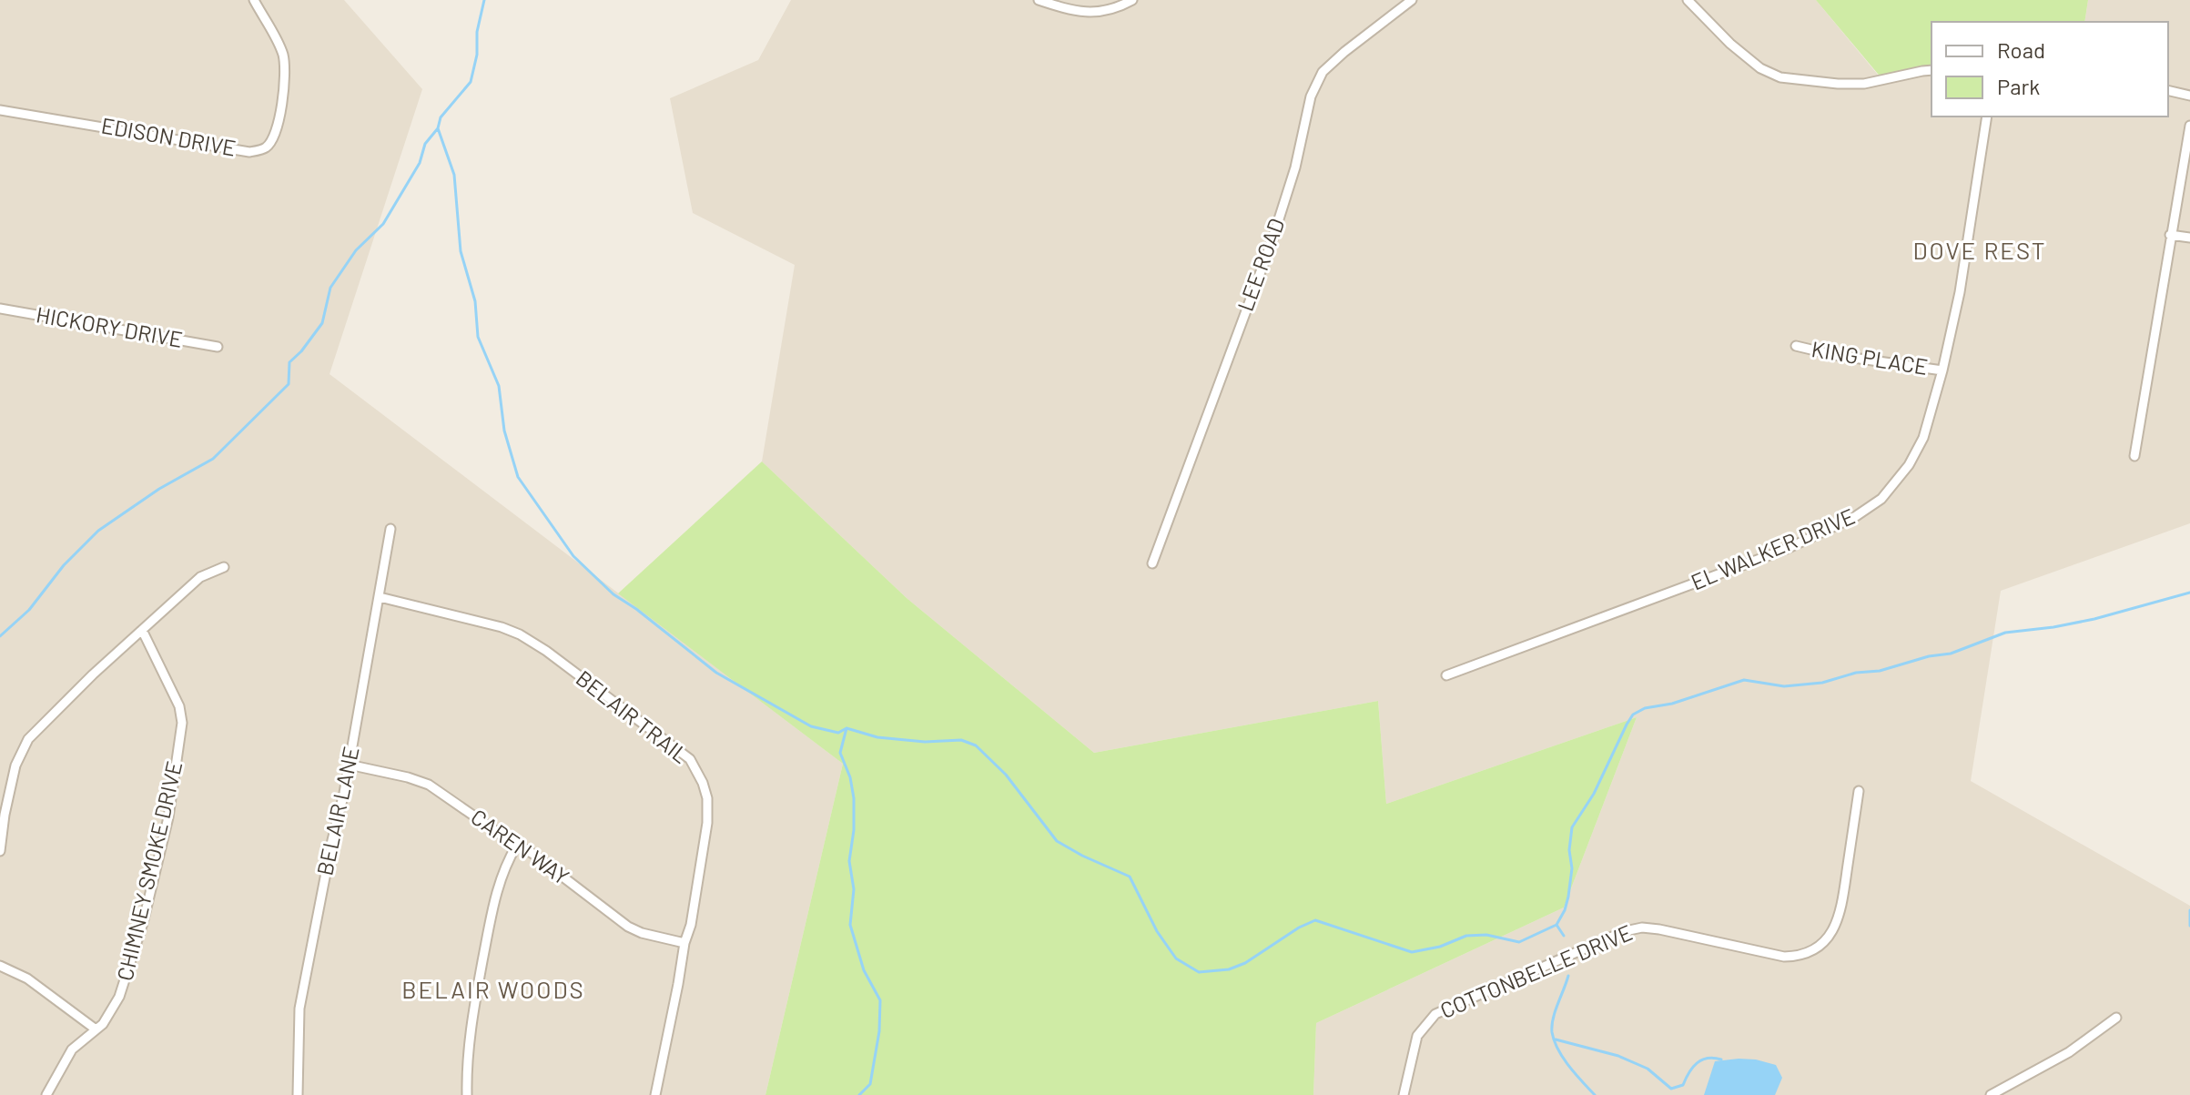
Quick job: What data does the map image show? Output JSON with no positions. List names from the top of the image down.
{
  "streets": {
    "street": [
      "EDISON DRIVE",
      "LEE ROAD",
      "HICKORY DRIVE",
      "KING PLACE",
      "EL WALKER DRIVE",
      "BELAIR TRAIL",
      "BELAIR LANE",
      "CAREN WAY",
      "CHIMNEY SMOKE DRIVE",
      "COTTONBELLE DRIVE"
    ]
  },
  "crossings": [
    ["KING PLACE", "EL WALKER DRIVE"],
    ["BELAIR TRAIL", "BELAIR LANE"],
    ["BELAIR TRAIL", "CAREN WAY"],
    ["BELAIR LANE", "CAREN WAY"]
  ],
  "districts": ["DOVE REST", "BELAIR WOODS"],
  "legend": ["Road", "Park"]
}
